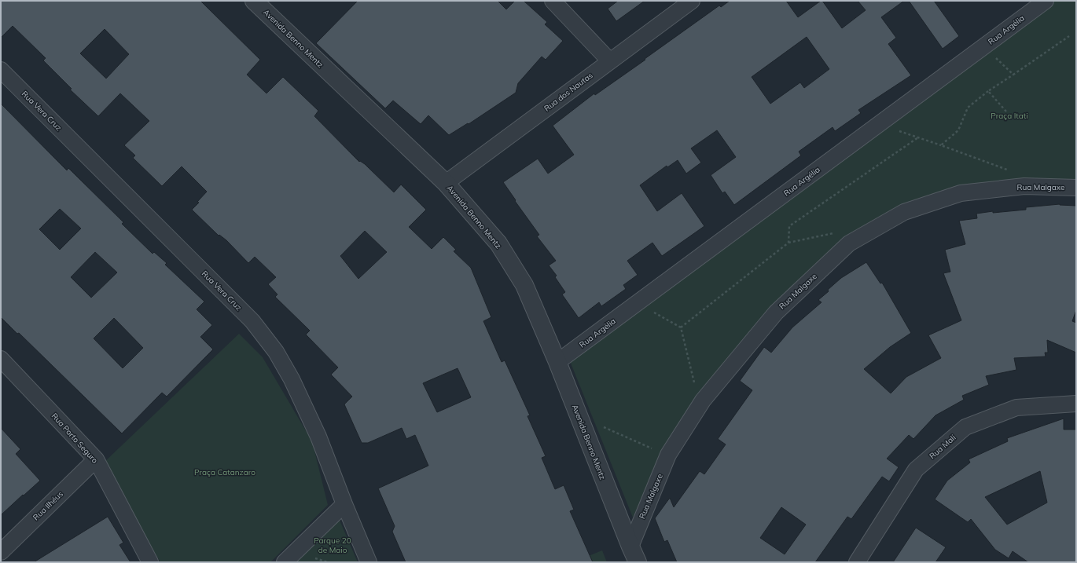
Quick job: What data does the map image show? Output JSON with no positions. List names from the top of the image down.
{
  "streets": {
    "street": [
      "Rua Argélia",
      "Avenida Benno Mentz",
      "Rua dos Nautas",
      "Rua Vera Cruz",
      "Rua Malgaxe",
      "Rua Porto Seguro",
      "Rua Mali",
      "Rua Ilhéus"
    ]
  },
  "crossings": [
    ["Rua Argélia", "Avenida Benno Mentz"],
    ["Avenida Benno Mentz", "Rua dos Nautas"],
    ["Avenida Benno Mentz", "Rua Malgaxe"],
    ["Rua Porto Seguro", "Rua Ilhéus"]
  ],
  "parks": ["Praça Itati", "Praça Catanzaro", "Parque 20 de Maio"]
}
